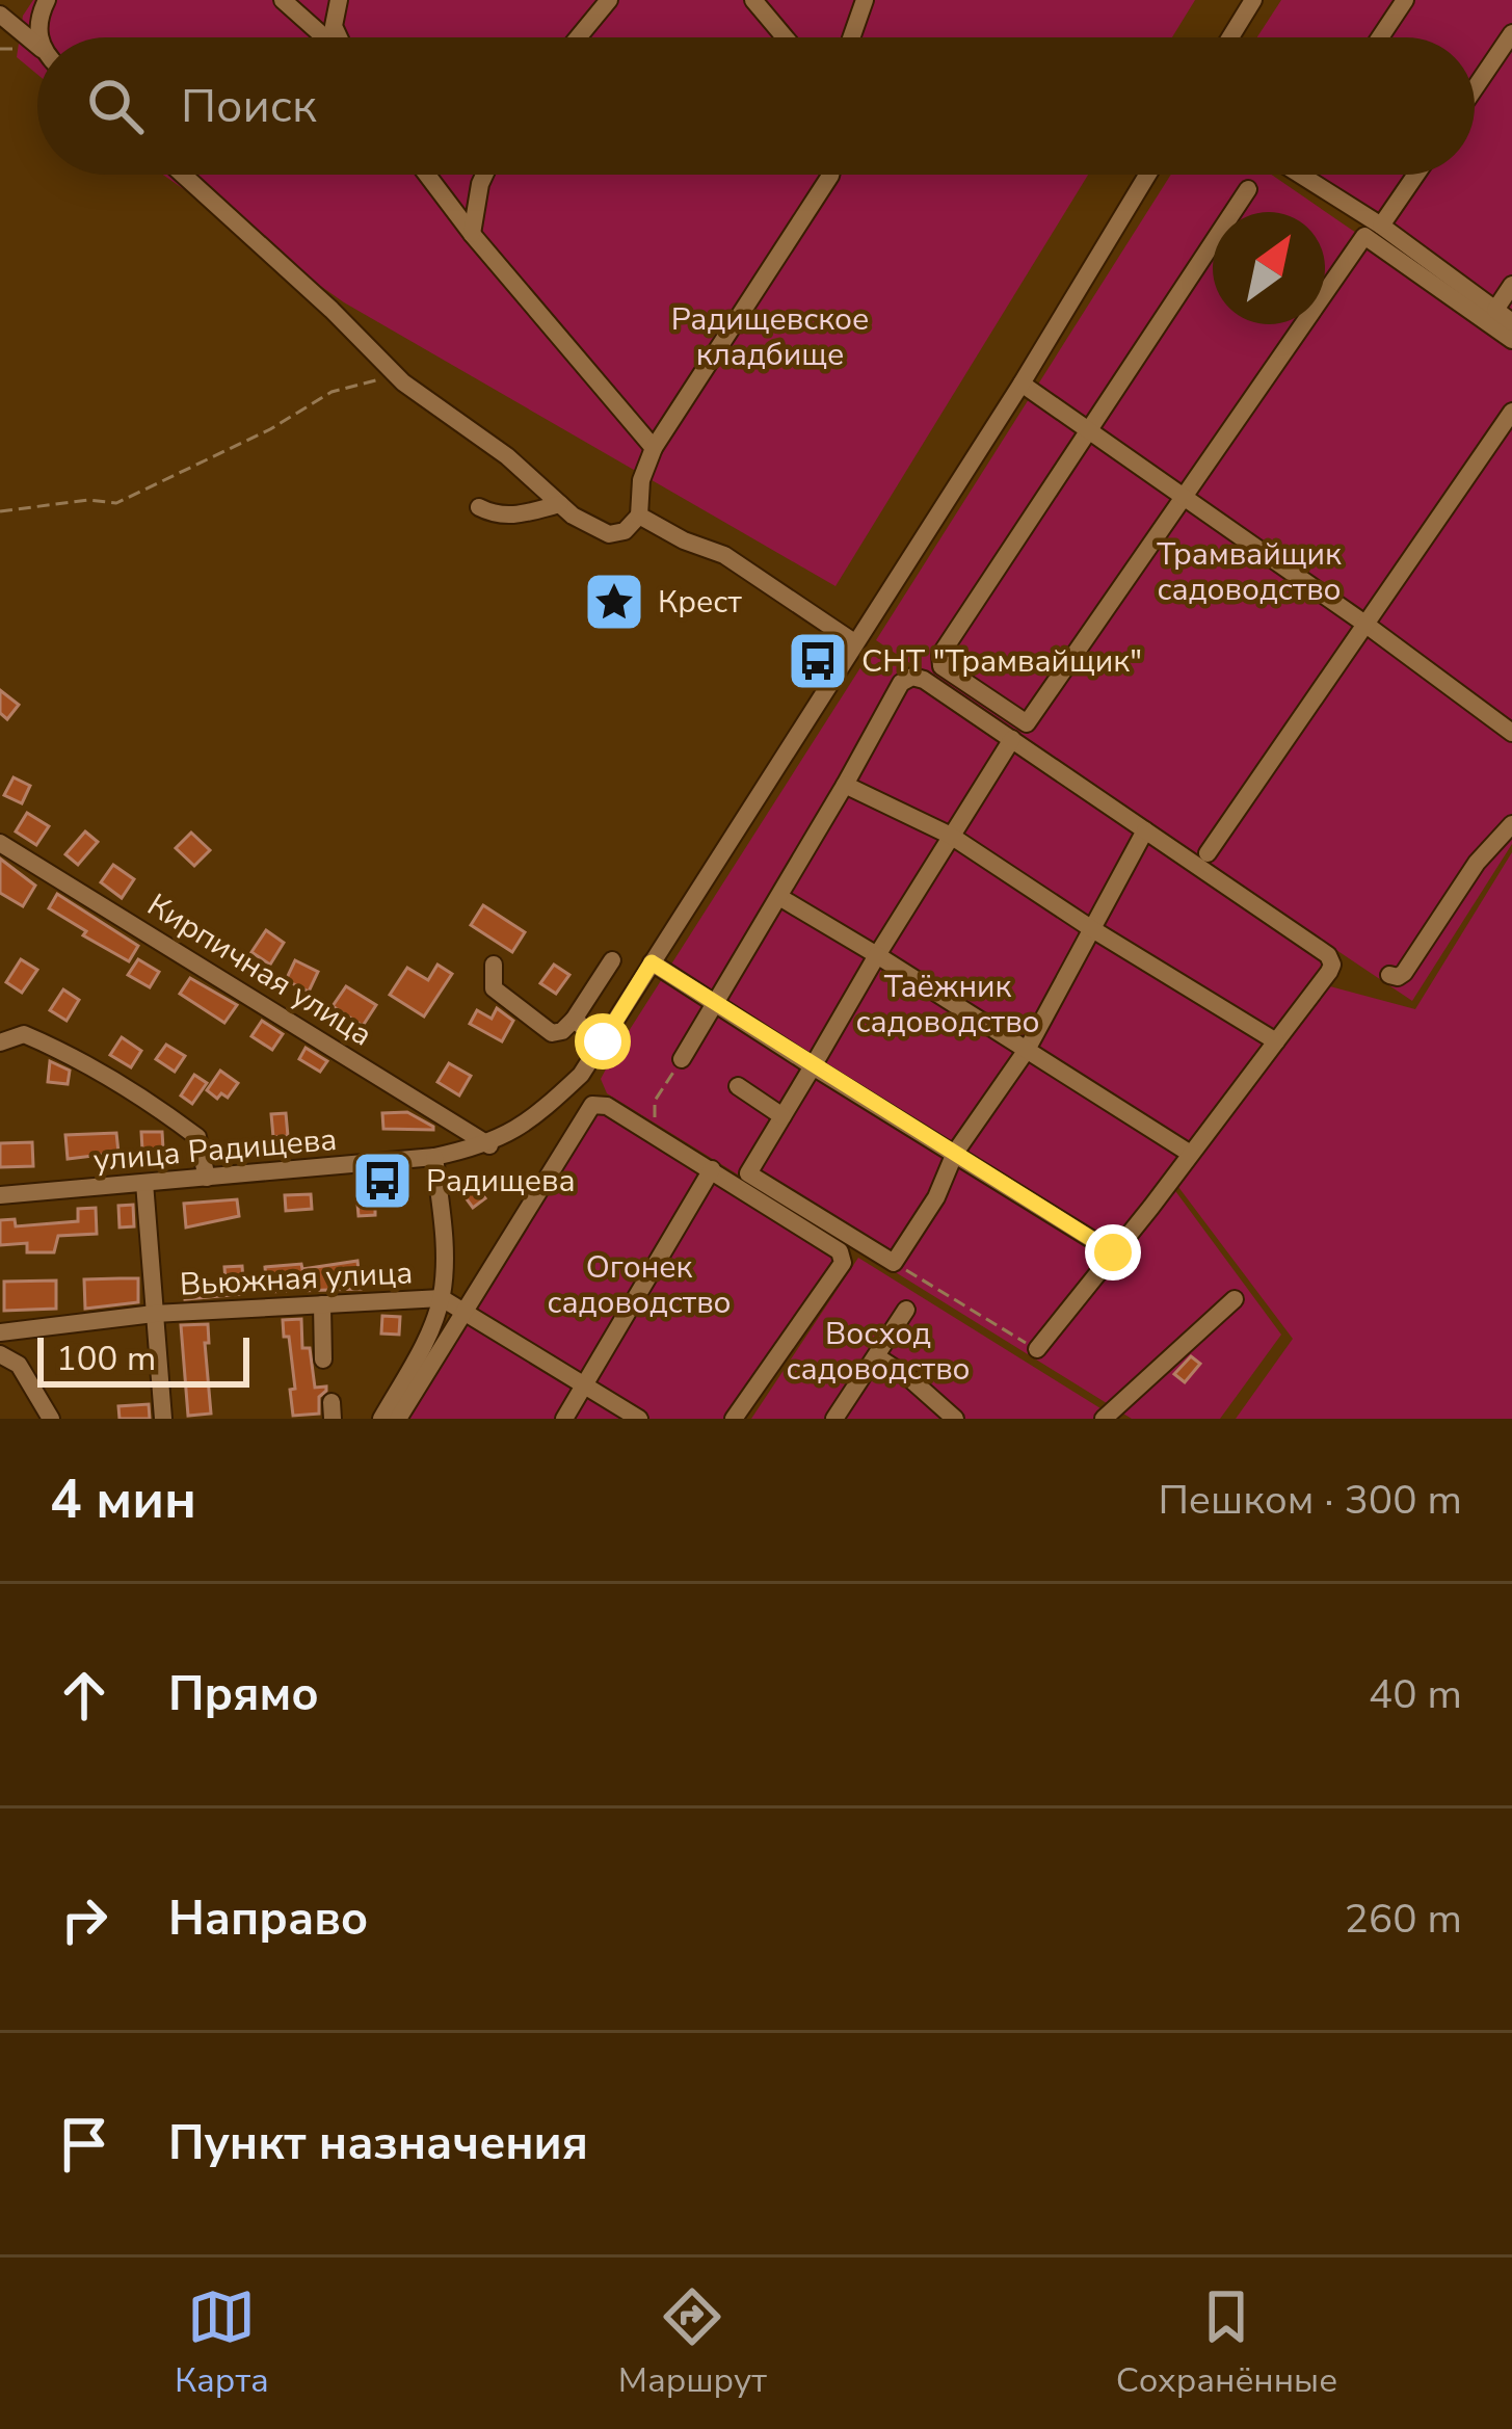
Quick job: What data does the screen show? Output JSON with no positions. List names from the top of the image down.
{
  "streets": {
    "street": ["Кирпичная улица", "улица Радищева", "Вьюжная улица"]
  },
  "crossings": [
    ["Кирпичная улица", "улица Радищева"]
  ],
  "parks": [
    "Радищевское кладбище",
    "Трамвайщик садоводство",
    "Таёжник садоводство",
    "Огонек садоводство",
    "Восход садоводство"
  ],
  "places": {
    "place": ["Крест"],
    "bus stop": ["СНТ \"Трамвайщик\"", "Радищева"]
  },
  "scale_bar": "100 m",
  "north": "top right",
  "page": {
    "search": "Поиск",
    "scale": "100 m",
    "heading": ["4 мин", "Пешком · 300 m"],
    "list": [
      ["Прямо", "40 m"],
      ["Направо", "260 m"],
      "Пункт назначения"
    ],
    "nav": ["Карта", "Маршрут", "Сохранённые"]
  }
}
